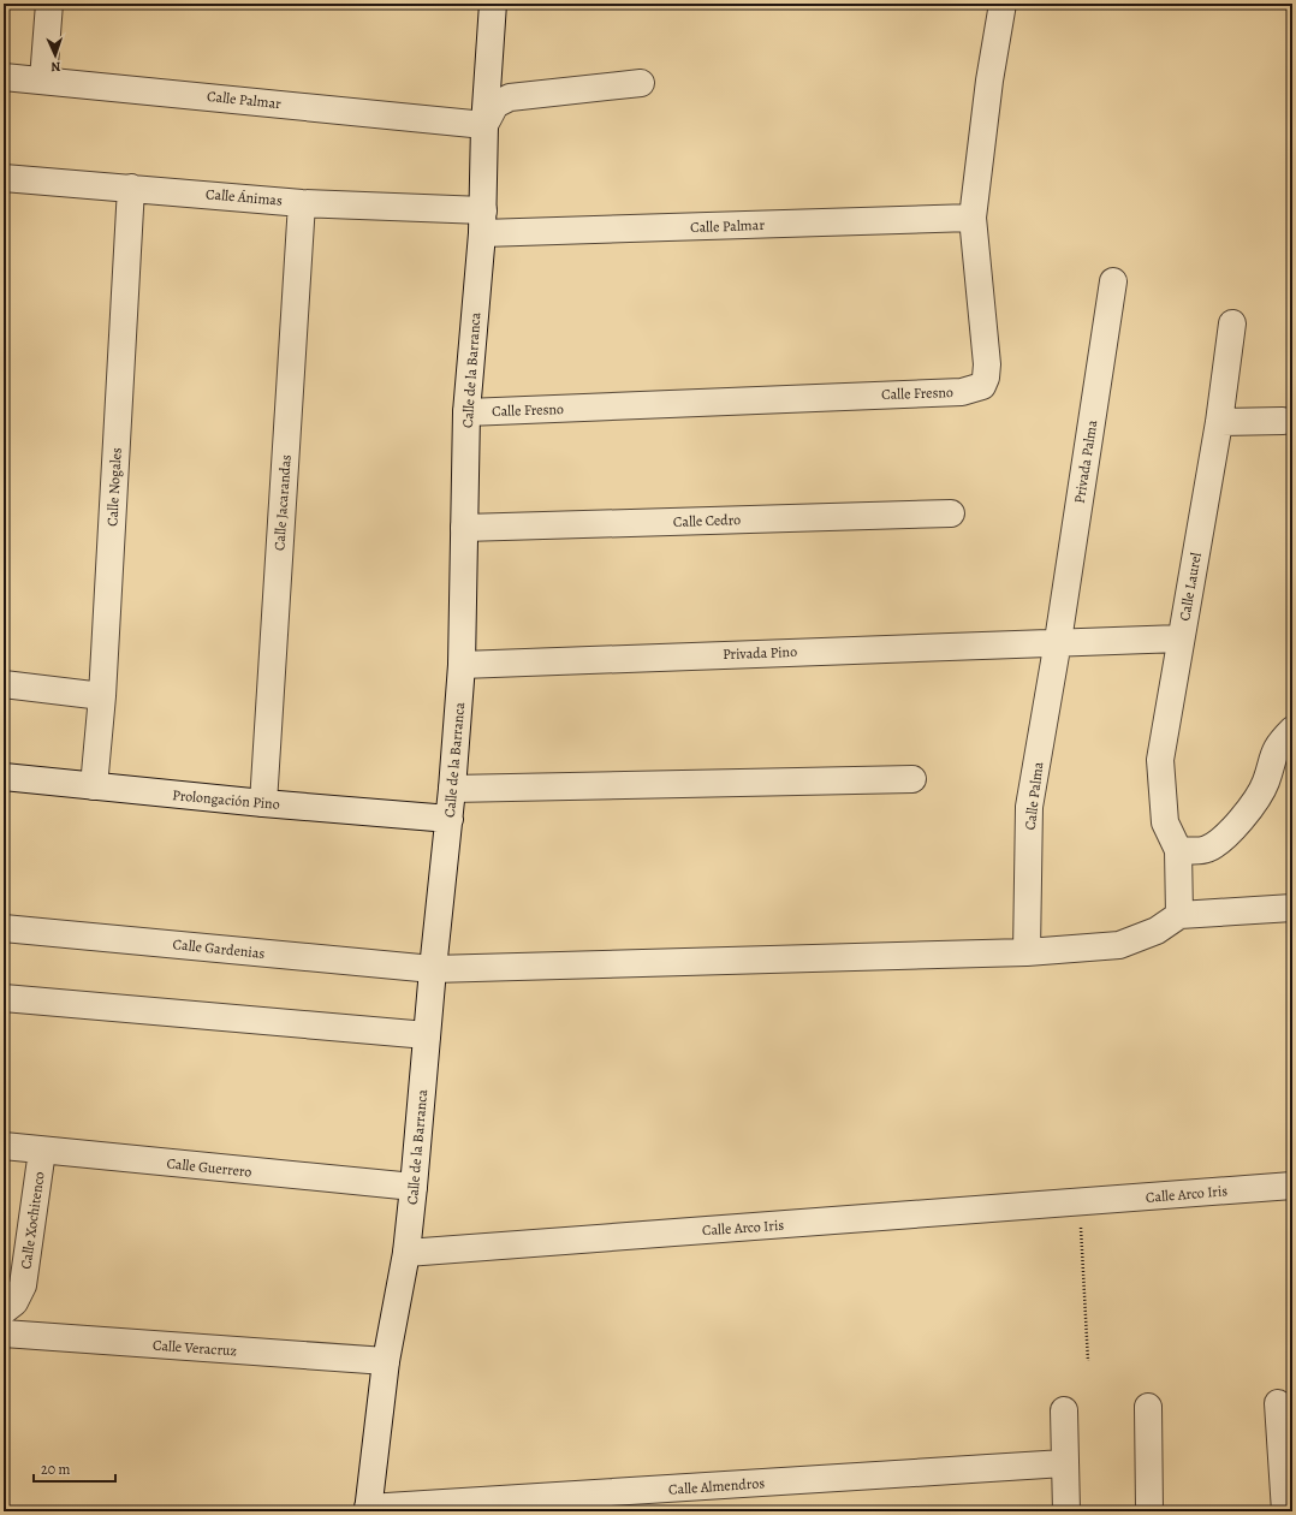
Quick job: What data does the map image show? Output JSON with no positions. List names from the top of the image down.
{
  "streets": {
    "street": [
      "Calle Palmar",
      "Calle Ánimas",
      "Calle de la Barranca",
      "Calle Fresno",
      "Privada Palma",
      "Calle Nogales",
      "Calle Jacarandas",
      "Calle Cedro",
      "Calle Laurel",
      "Privada Pino",
      "Calle Palma",
      "Prolongación Pino",
      "Calle Gardenias",
      "Calle Guerrero",
      "Calle Arco Iris",
      "Calle Xochitenco",
      "Calle Veracruz",
      "Calle Almendros"
    ]
  },
  "crossings": [
    ["Calle Palmar", "Calle Ánimas"],
    ["Calle Palmar", "Calle de la Barranca"],
    ["Calle Palmar", "Calle Fresno"],
    ["Calle Ánimas", "Calle de la Barranca"],
    ["Calle Ánimas", "Calle Nogales"],
    ["Calle Ánimas", "Calle Jacarandas"],
    ["Calle de la Barranca", "Calle Fresno"],
    ["Calle de la Barranca", "Calle Cedro"],
    ["Calle de la Barranca", "Privada Pino"],
    ["Calle de la Barranca", "Prolongación Pino"],
    ["Calle de la Barranca", "Calle Gardenias"],
    ["Calle de la Barranca", "Calle Guerrero"],
    ["Calle de la Barranca", "Calle Arco Iris"],
    ["Calle de la Barranca", "Calle Veracruz"],
    ["Calle de la Barranca", "Calle Almendros"],
    ["Privada Palma", "Privada Pino"],
    ["Privada Palma", "Calle Palma"],
    ["Calle Nogales", "Prolongación Pino"],
    ["Calle Jacarandas", "Prolongación Pino"],
    ["Calle Laurel", "Privada Pino"],
    ["Privada Pino", "Calle Palma"],
    ["Calle Palma", "Calle Gardenias"],
    ["Calle Guerrero", "Calle Xochitenco"]
  ],
  "scale_bar": "20 m",
  "north": "bottom"
}
